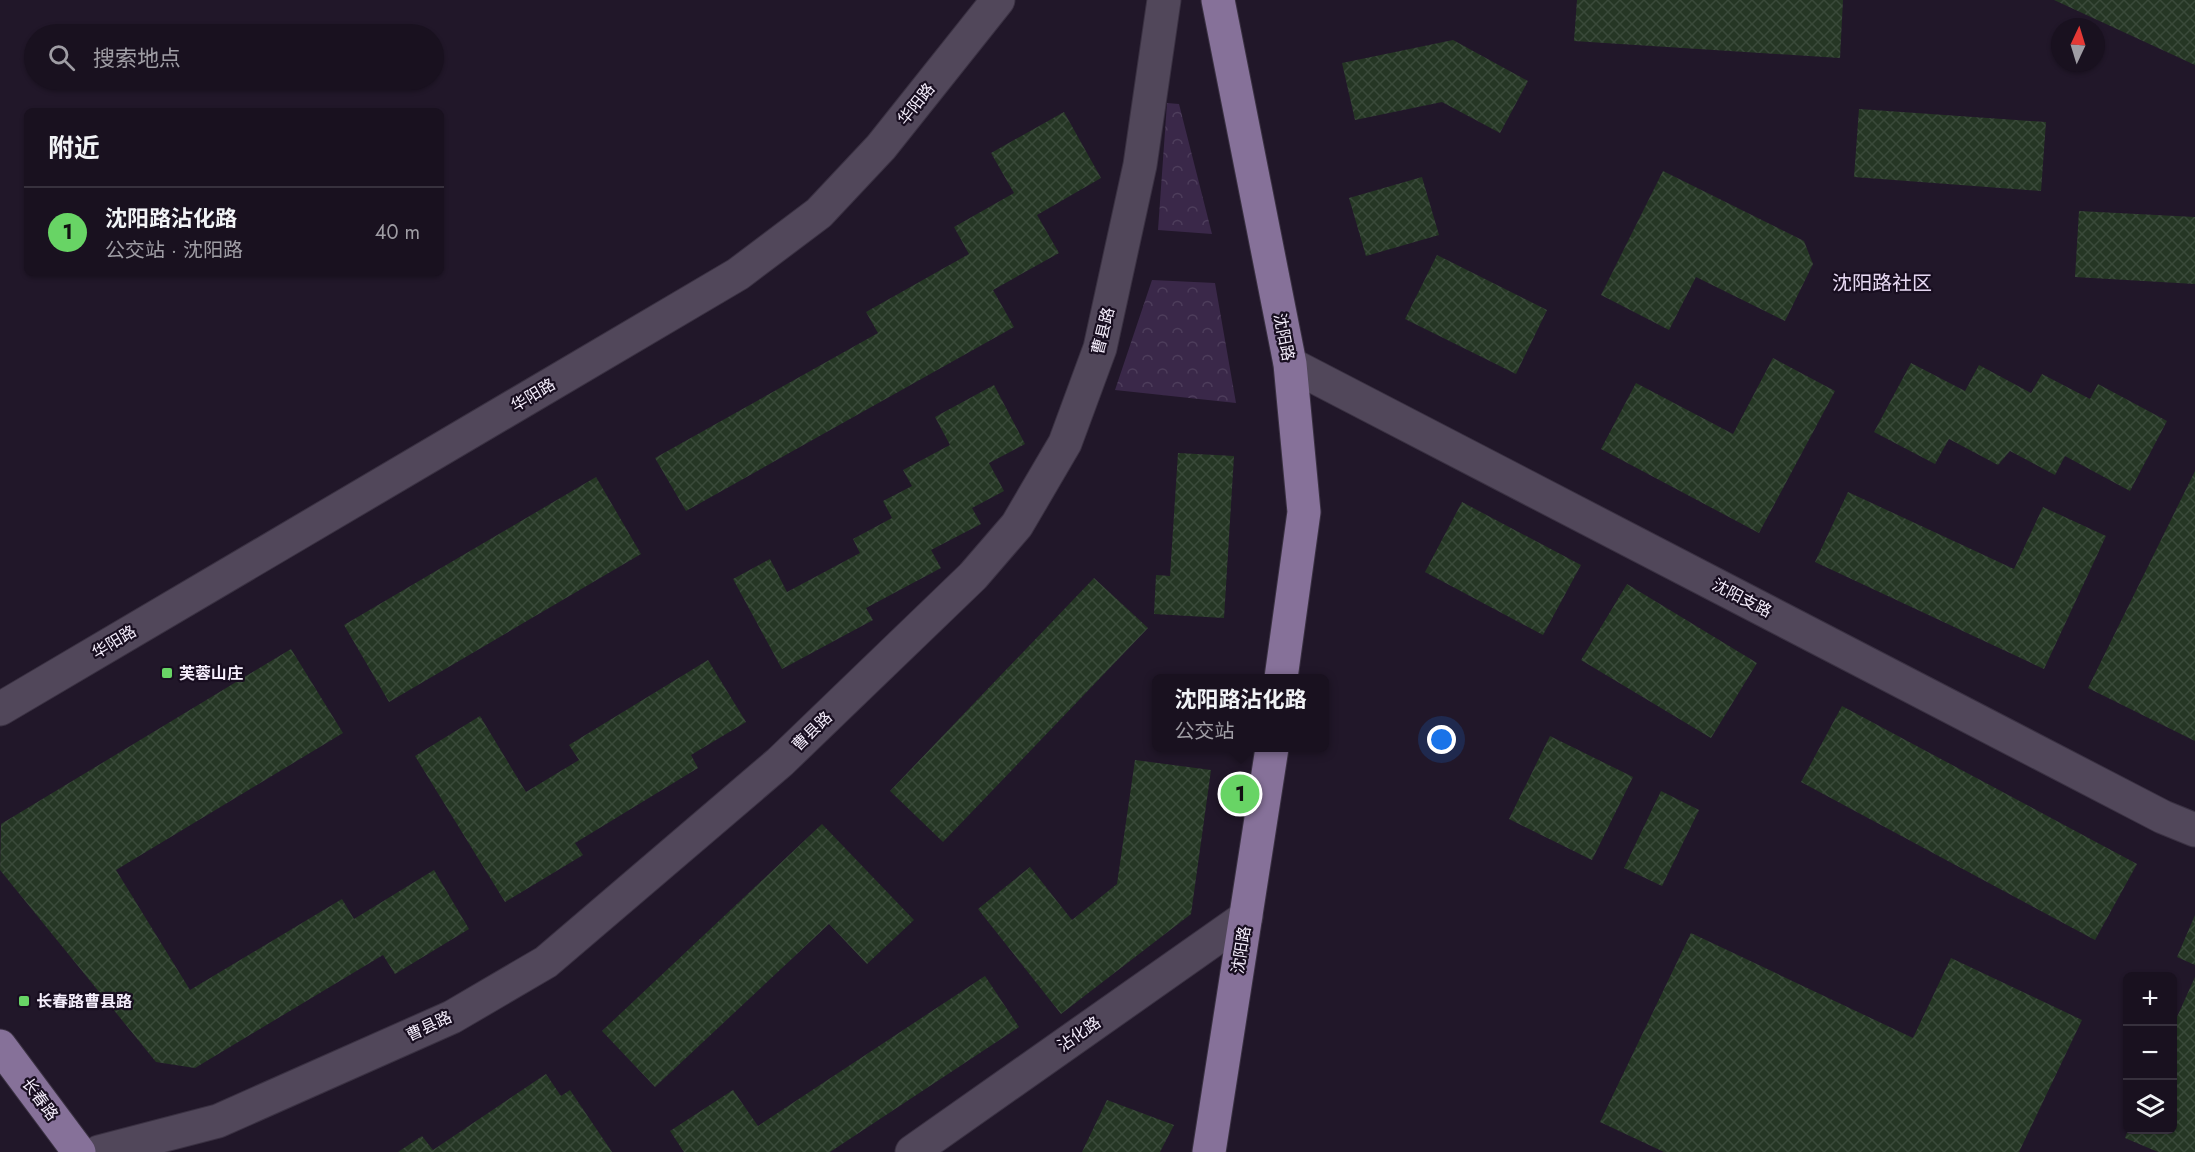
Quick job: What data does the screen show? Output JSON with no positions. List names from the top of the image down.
{
  "streets": {
    "main road": ["沈阳路", "长春路"],
    "street": [
      "华阳路",
      "曹县路",
      "沈阳支路",
      "沾化路"
    ]
  },
  "crossings": [
    ["沈阳路", "沈阳支路"],
    ["沈阳路", "沾化路"]
  ],
  "districts": ["沈阳路社区"],
  "places": {
    "transit": ["芙蓉山庄", "长春路曹县路"]
  },
  "north": "top",
  "page": {
    "search": "搜索地点",
    "heading": "附近",
    "list": [
      {
        "mark": "1",
        "name": "沈阳路沾化路",
        "note": "公交站 · 沈阳路",
        "value": "40 m"
      }
    ],
    "popup": ["沈阳路沾化路", "公交站"],
    "pins": "1",
    "map_buttons": ["+", "−"]
  }
}
